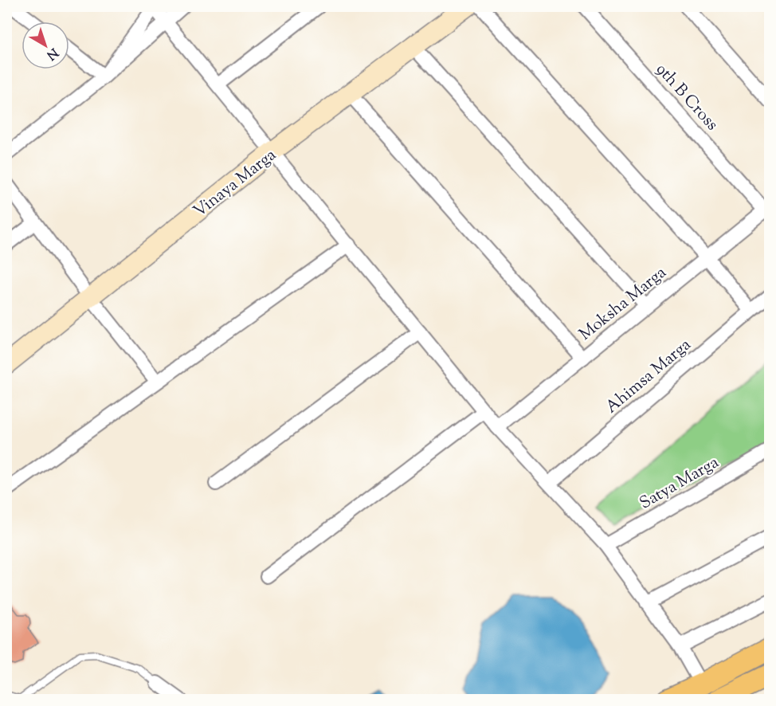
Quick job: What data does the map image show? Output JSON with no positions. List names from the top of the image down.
{
  "streets": {
    "street": [
      "9th B Cross",
      "Vinaya Marga",
      "Moksha Marga",
      "Ahimsa Marga",
      "Satya Marga"
    ]
  },
  "crossings": [
    ["9th B Cross", "Moksha Marga"]
  ],
  "north": "bottom right"
}
